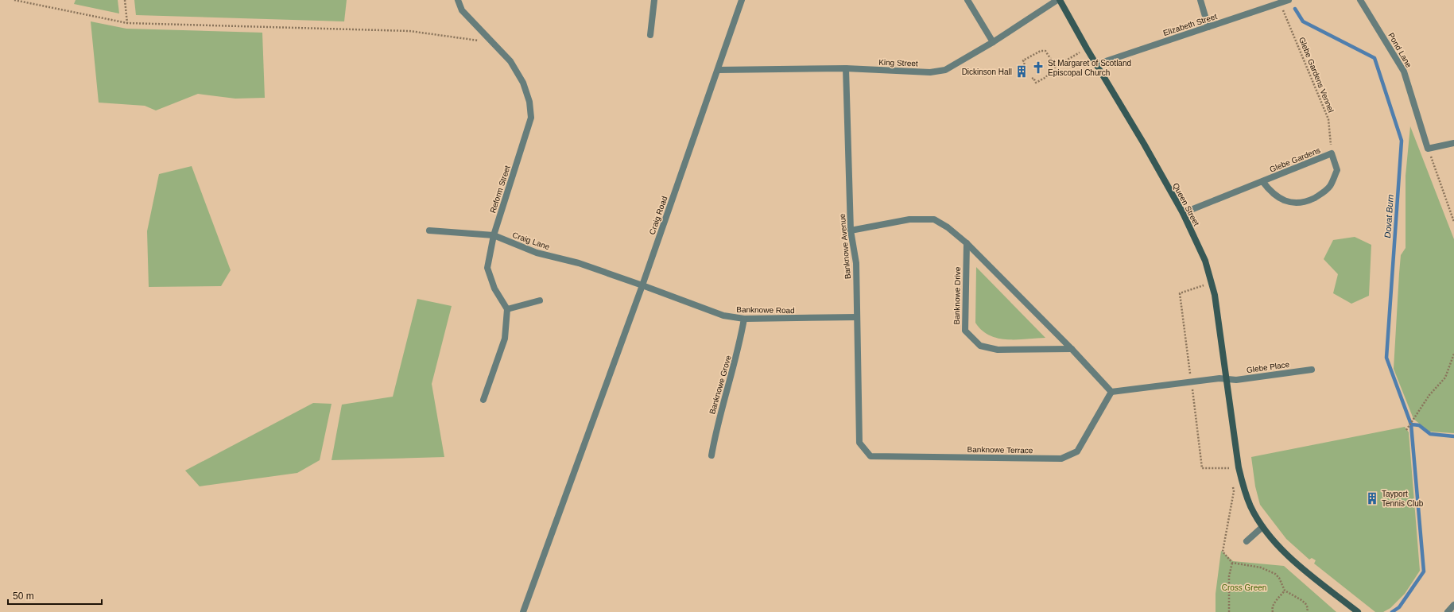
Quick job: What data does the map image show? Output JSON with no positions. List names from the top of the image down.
{
  "streets": {
    "main road": ["Queen Street"],
    "street": [
      "Elizabeth Street",
      "Pond Lane",
      "King Street",
      "Glebe Gardens",
      "Reform Street",
      "Craig Road",
      "Craig Lane",
      "Banknowe Avenue",
      "Banknowe Drive",
      "Banknowe Road",
      "Glebe Place",
      "Banknowe Grove",
      "Banknowe Terrace"
    ],
    "path": ["Glebe Gardens Vennel"]
  },
  "crossings": [
    ["Elizabeth Street", "Glebe Gardens Vennel"],
    ["Elizabeth Street", "Queen Street"],
    ["King Street", "Queen Street"],
    ["King Street", "Craig Road"],
    ["King Street", "Banknowe Avenue"],
    ["Glebe Gardens Vennel", "Glebe Gardens"],
    ["Glebe Gardens", "Queen Street"],
    ["Reform Street", "Craig Lane"],
    ["Queen Street", "Glebe Place"],
    ["Craig Road", "Craig Lane"],
    ["Craig Road", "Banknowe Road"],
    ["Craig Lane", "Banknowe Road"],
    ["Banknowe Avenue", "Banknowe Road"],
    ["Banknowe Avenue", "Banknowe Terrace"],
    ["Banknowe Road", "Banknowe Grove"]
  ],
  "water": ["Dovat Burn"],
  "parks": ["Cross Green"],
  "places": {
    "church": ["St Margaret of Scotland Episcopal Church"],
    "building": ["Dickinson Hall", "Tayport Tennis Club"]
  },
  "scale_bar": "50 m"
}
